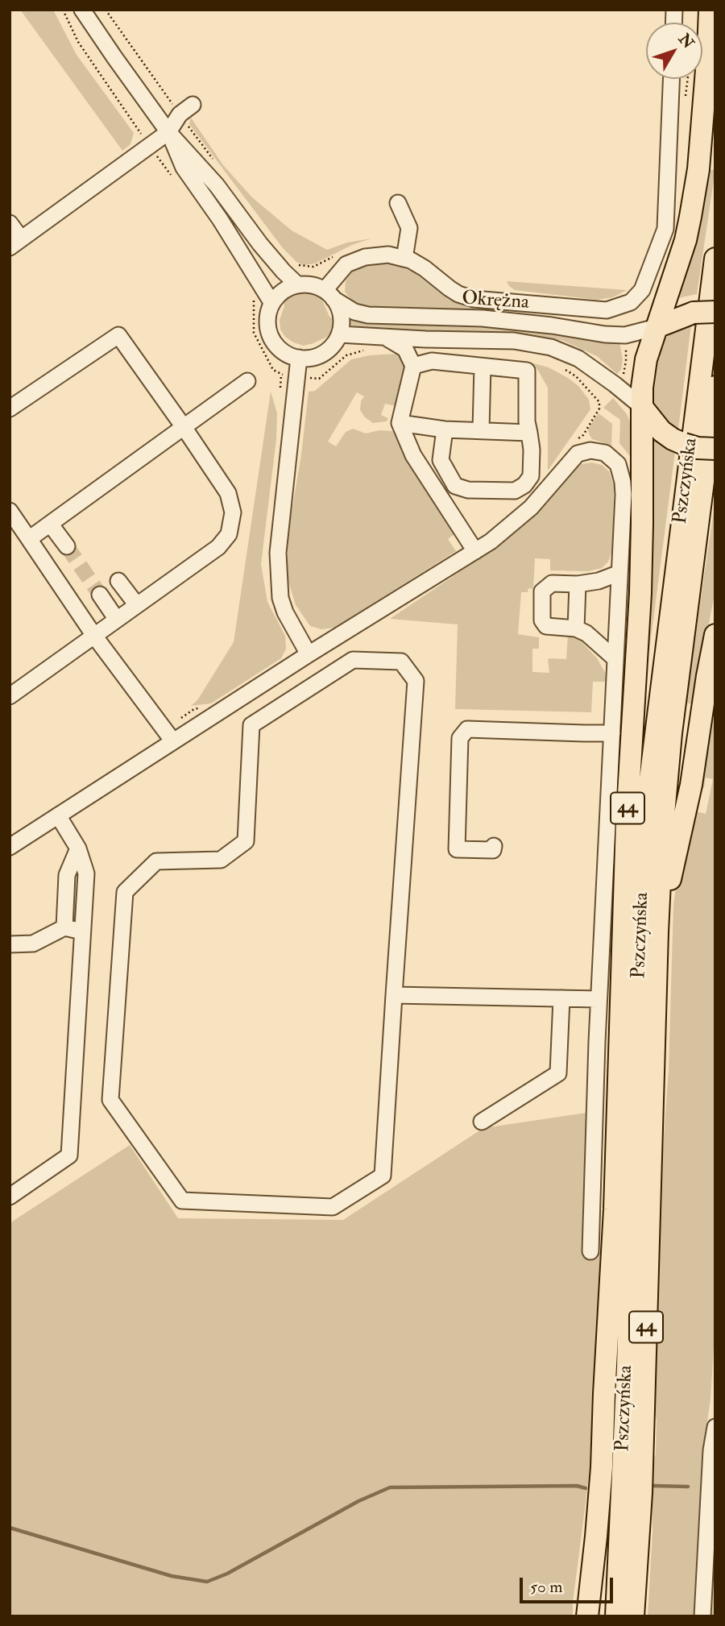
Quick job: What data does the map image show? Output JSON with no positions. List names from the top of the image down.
{
  "streets": {
    "main road": ["Pszczyńska", "44"],
    "street": ["Okrężna"]
  },
  "crossings": [
    ["Okrężna", "44"],
    ["Pszczyńska", "44"]
  ],
  "scale_bar": "50 m",
  "north": "top right"
}
